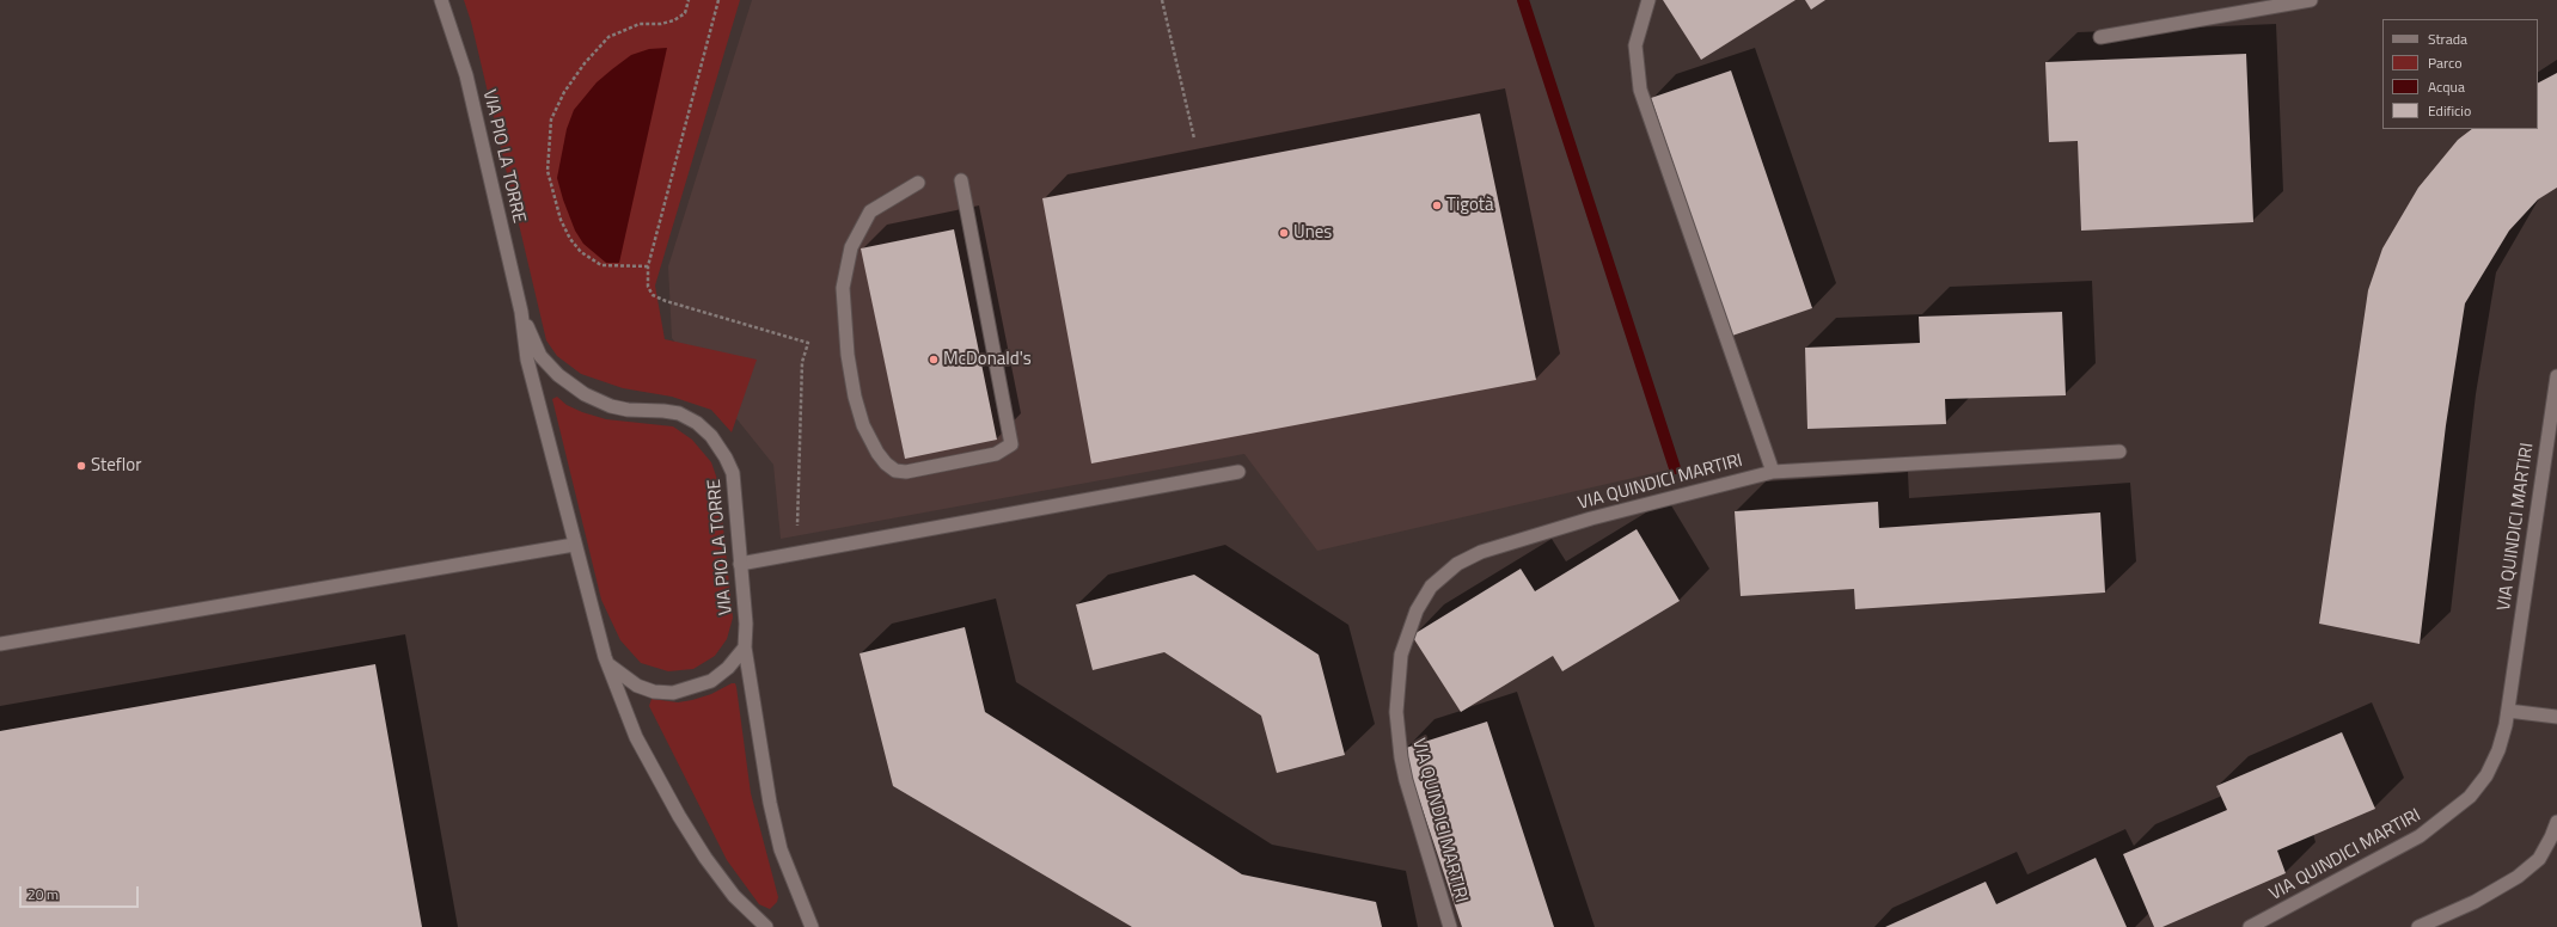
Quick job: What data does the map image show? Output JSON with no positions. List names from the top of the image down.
{
  "streets": {
    "street": ["VIA PIO LA TORRE", "VIA QUINDICI MARTIRI"]
  },
  "places": [
    "Tigotà",
    "Unes",
    "McDonald's",
    "Steflor"
  ],
  "legend": [
    "Strada",
    "Parco",
    "Acqua",
    "Edificio"
  ],
  "scale_bar": "20 m"
}
